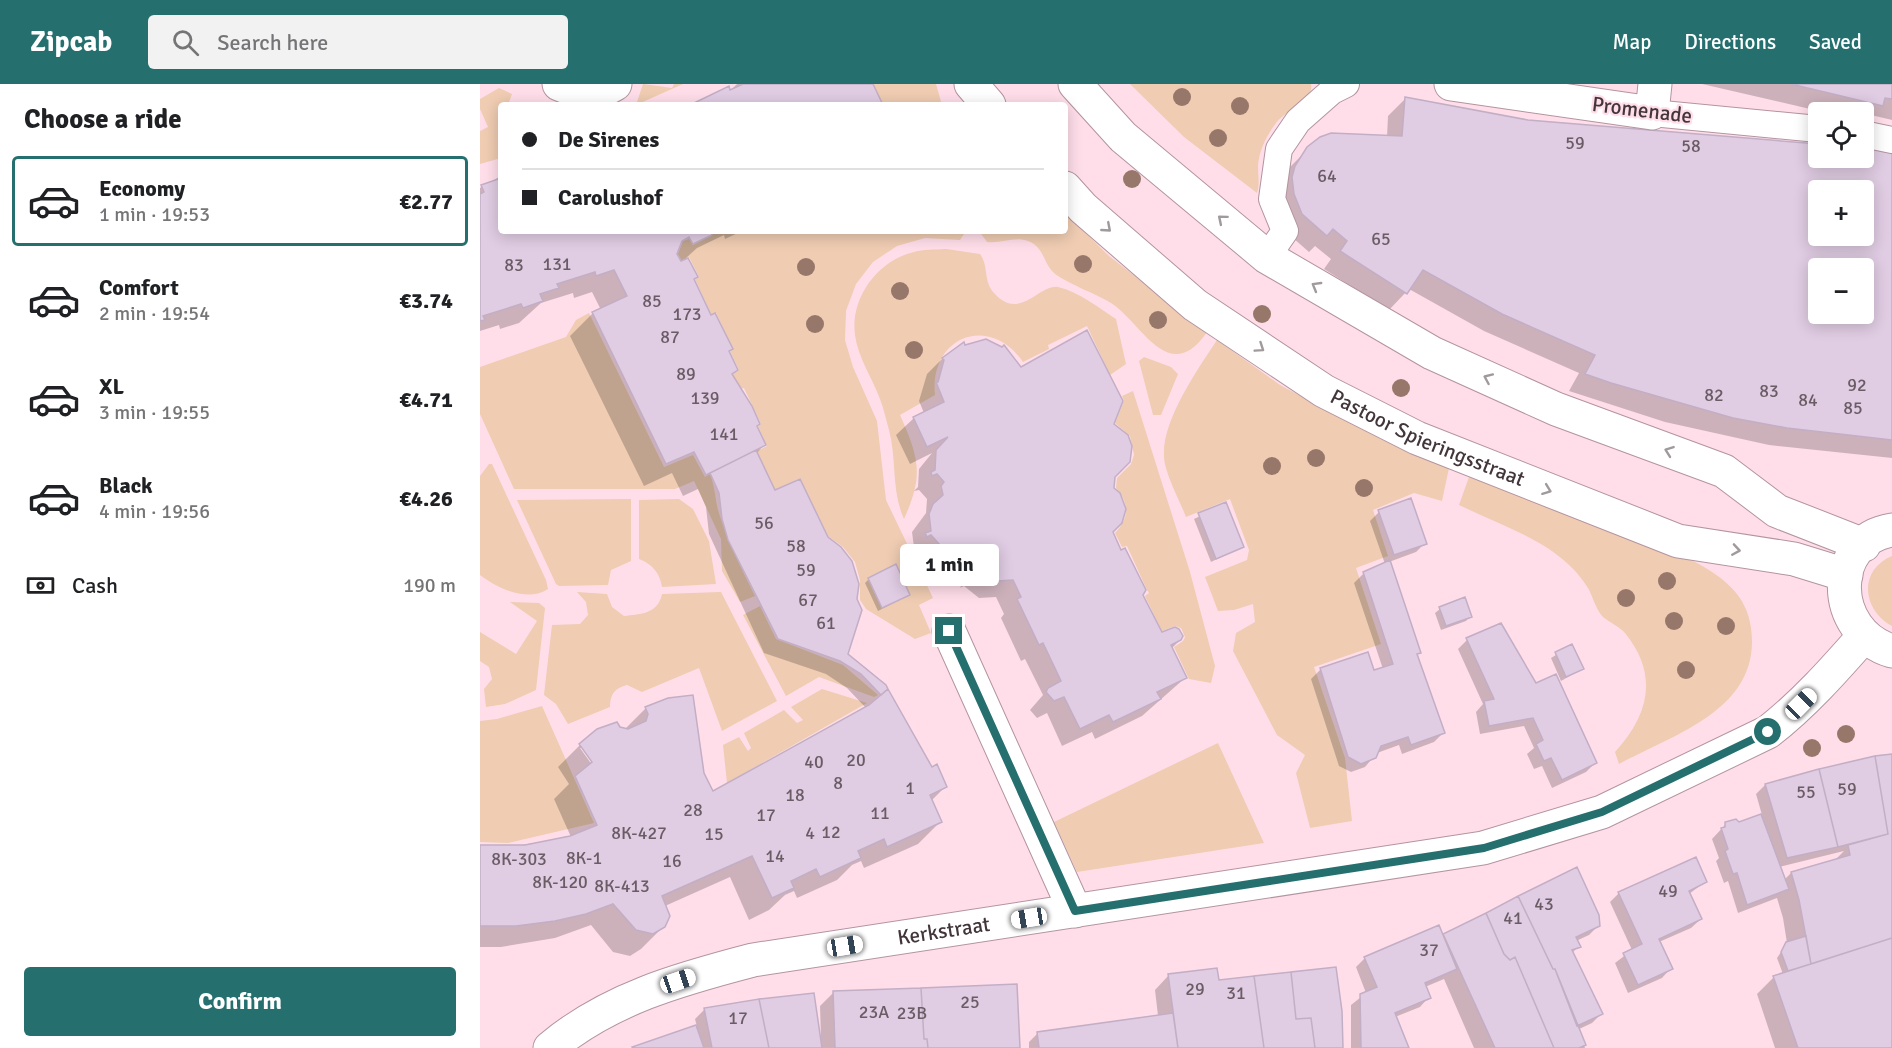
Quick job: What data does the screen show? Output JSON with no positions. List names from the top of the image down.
{
  "streets": {
    "street": ["Promenade", "Pastoor Spieringsstraat", "Kerkstraat"]
  },
  "house_numbers": [
    "59",
    "58",
    "64",
    "65",
    "131",
    "83",
    "85",
    "173",
    "87",
    "89",
    "92",
    "83",
    "82",
    "139",
    "84",
    "85",
    "141",
    "56",
    "58",
    "59",
    "67",
    "61",
    "20",
    "40",
    "8",
    "1",
    "59",
    "55",
    "18",
    "28",
    "11",
    "17",
    "12",
    "8K-427",
    "4",
    "15",
    "14",
    "8K-1",
    "8K-303",
    "16",
    "8K-120",
    "8K-413",
    "49",
    "43",
    "41",
    "37",
    "29",
    "31",
    "25",
    "23A",
    "23B",
    "17"
  ],
  "page": {
    "header": "Zipcab",
    "search": "Search here",
    "nav": ["Map", "Directions", "Saved"],
    "heading": "Choose a ride",
    "map_buttons": ["+", "−"],
    "banner": ["De Sirenes", "Carolushof"],
    "list": [
      {
        "name": "Economy",
        "note": "1 min · 19:53",
        "value": "€2.77"
      },
      {
        "name": "Comfort",
        "note": "2 min · 19:54",
        "value": "€3.74"
      },
      {
        "name": "XL",
        "note": "3 min · 19:55",
        "value": "€4.71"
      },
      {
        "name": "Black",
        "note": "4 min · 19:56",
        "value": "€4.26"
      }
    ],
    "bubble": "1 min",
    "pay": ["Cash", "190 m"],
    "buttons": "Confirm"
  }
}
